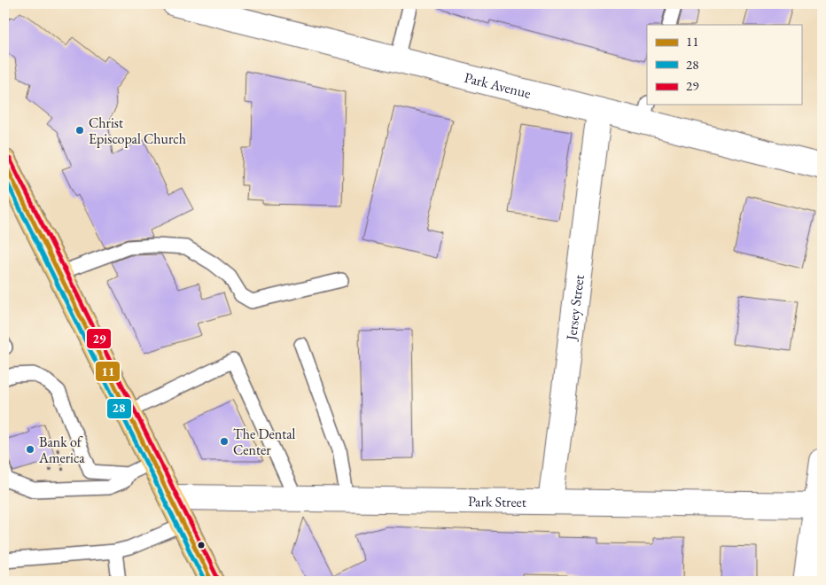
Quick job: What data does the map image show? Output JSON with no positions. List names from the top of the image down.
{
  "streets": {
    "street": ["Park Avenue", "Jersey Street", "Park Street"]
  },
  "crossings": [
    ["Park Avenue", "Jersey Street"],
    ["Jersey Street", "Park Street"]
  ],
  "places": ["Christ Episcopal Church", "The Dental Center", "Bank of America"],
  "lines": ["transit line 29", "transit line 11", "transit line 28"],
  "legend": ["11", "28", "29"]
}
